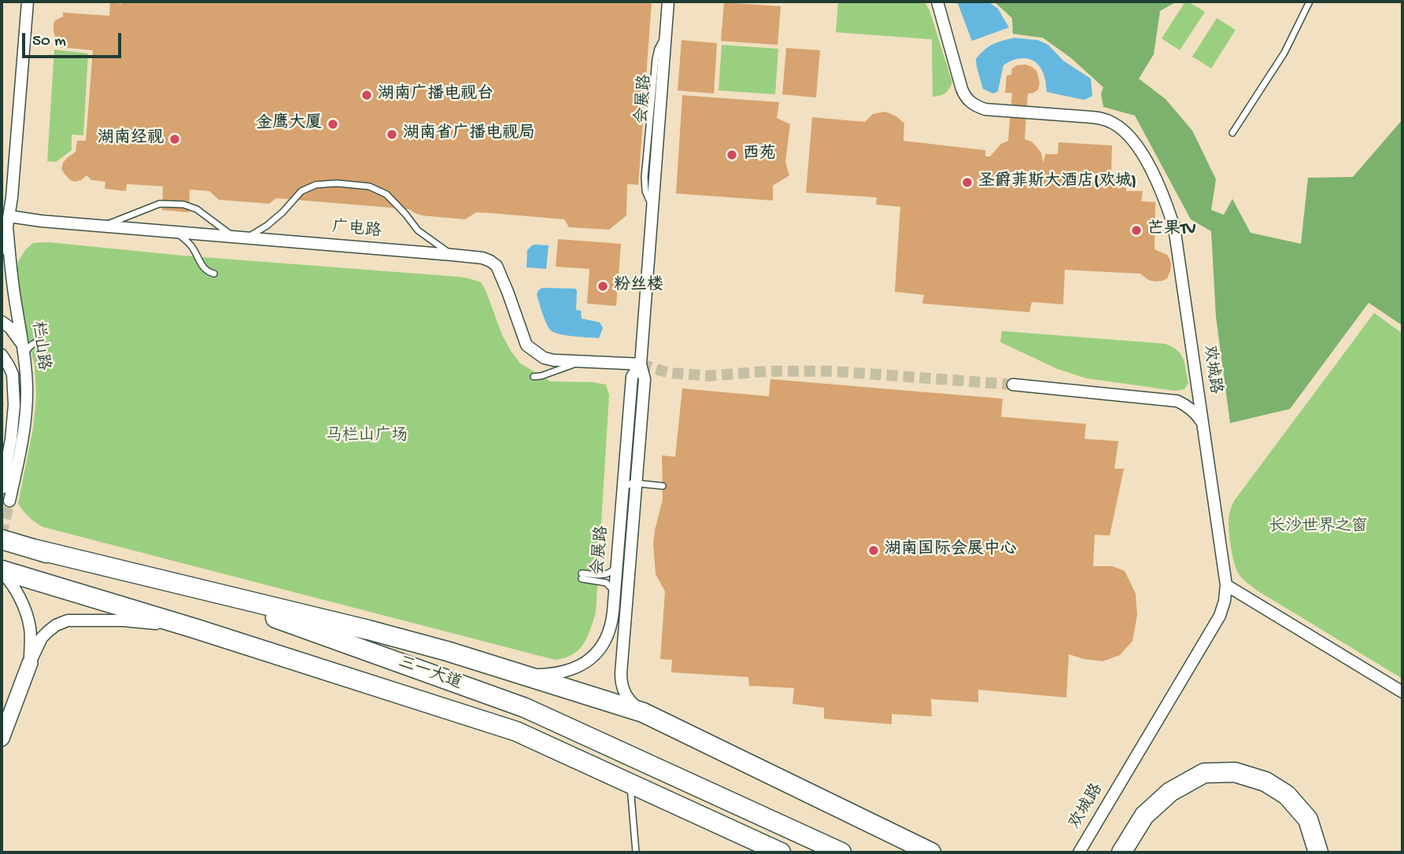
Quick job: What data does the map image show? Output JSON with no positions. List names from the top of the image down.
{
  "streets": {
    "highway": ["三一大道"],
    "street": [
      "会展路",
      "广电路",
      "栏山路",
      "欢城路"
    ]
  },
  "crossings": [
    ["会展路", "广电路"],
    ["广电路", "栏山路"]
  ],
  "parks": ["马栏山广场", "长沙世界之窗"],
  "places": [
    "湖南广播电视台",
    "金鹰大厦",
    "湖南省广播电视局",
    "湖南经视",
    "西苑",
    "圣爵菲斯大酒店(欢城)",
    "芒果TV",
    "粉丝楼",
    "湖南国际会展中心"
  ],
  "scale_bar": "50 m"
}
